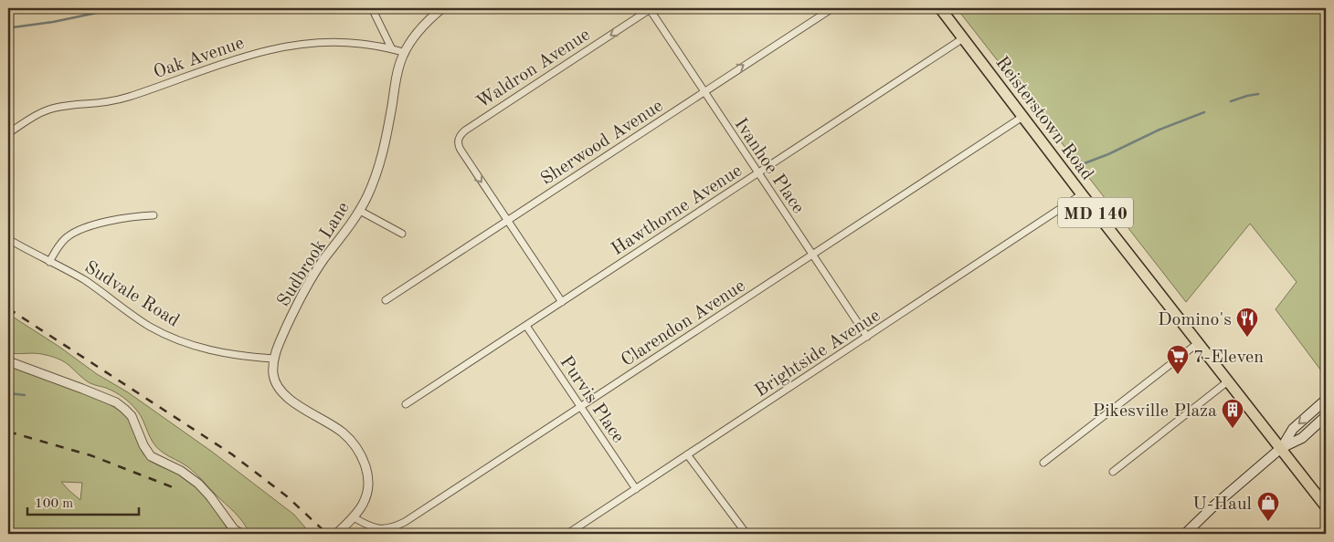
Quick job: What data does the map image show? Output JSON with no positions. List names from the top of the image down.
{
  "streets": {
    "main road": ["Reisterstown Road", "MD 140"],
    "street": [
      "Oak Avenue",
      "Waldron Avenue",
      "Sherwood Avenue",
      "Ivanhoe Place",
      "Hawthorne Avenue",
      "Sudbrook Lane",
      "Sudvale Road",
      "Clarendon Avenue",
      "Brightside Avenue",
      "Purvis Place"
    ]
  },
  "crossings": [
    ["Oak Avenue", "Sudbrook Lane"],
    ["Waldron Avenue", "Sherwood Avenue"],
    ["Waldron Avenue", "Ivanhoe Place"],
    ["Reisterstown Road", "Hawthorne Avenue"],
    ["Reisterstown Road", "Clarendon Avenue"],
    ["Reisterstown Road", "Brightside Avenue"],
    ["Sherwood Avenue", "Ivanhoe Place"],
    ["Ivanhoe Place", "Hawthorne Avenue"],
    ["Ivanhoe Place", "Clarendon Avenue"],
    ["Ivanhoe Place", "Brightside Avenue"],
    ["Hawthorne Avenue", "Purvis Place"],
    ["Sudbrook Lane", "Sudvale Road"],
    ["Sudbrook Lane", "Clarendon Avenue"],
    ["Clarendon Avenue", "Purvis Place"],
    ["Brightside Avenue", "Purvis Place"]
  ],
  "places": {
    "restaurant": ["Domino's"],
    "supermarket": ["7-Eleven"],
    "building": ["Pikesville Plaza"],
    "shop": ["U-Haul"]
  },
  "scale_bar": "100 m"
}
